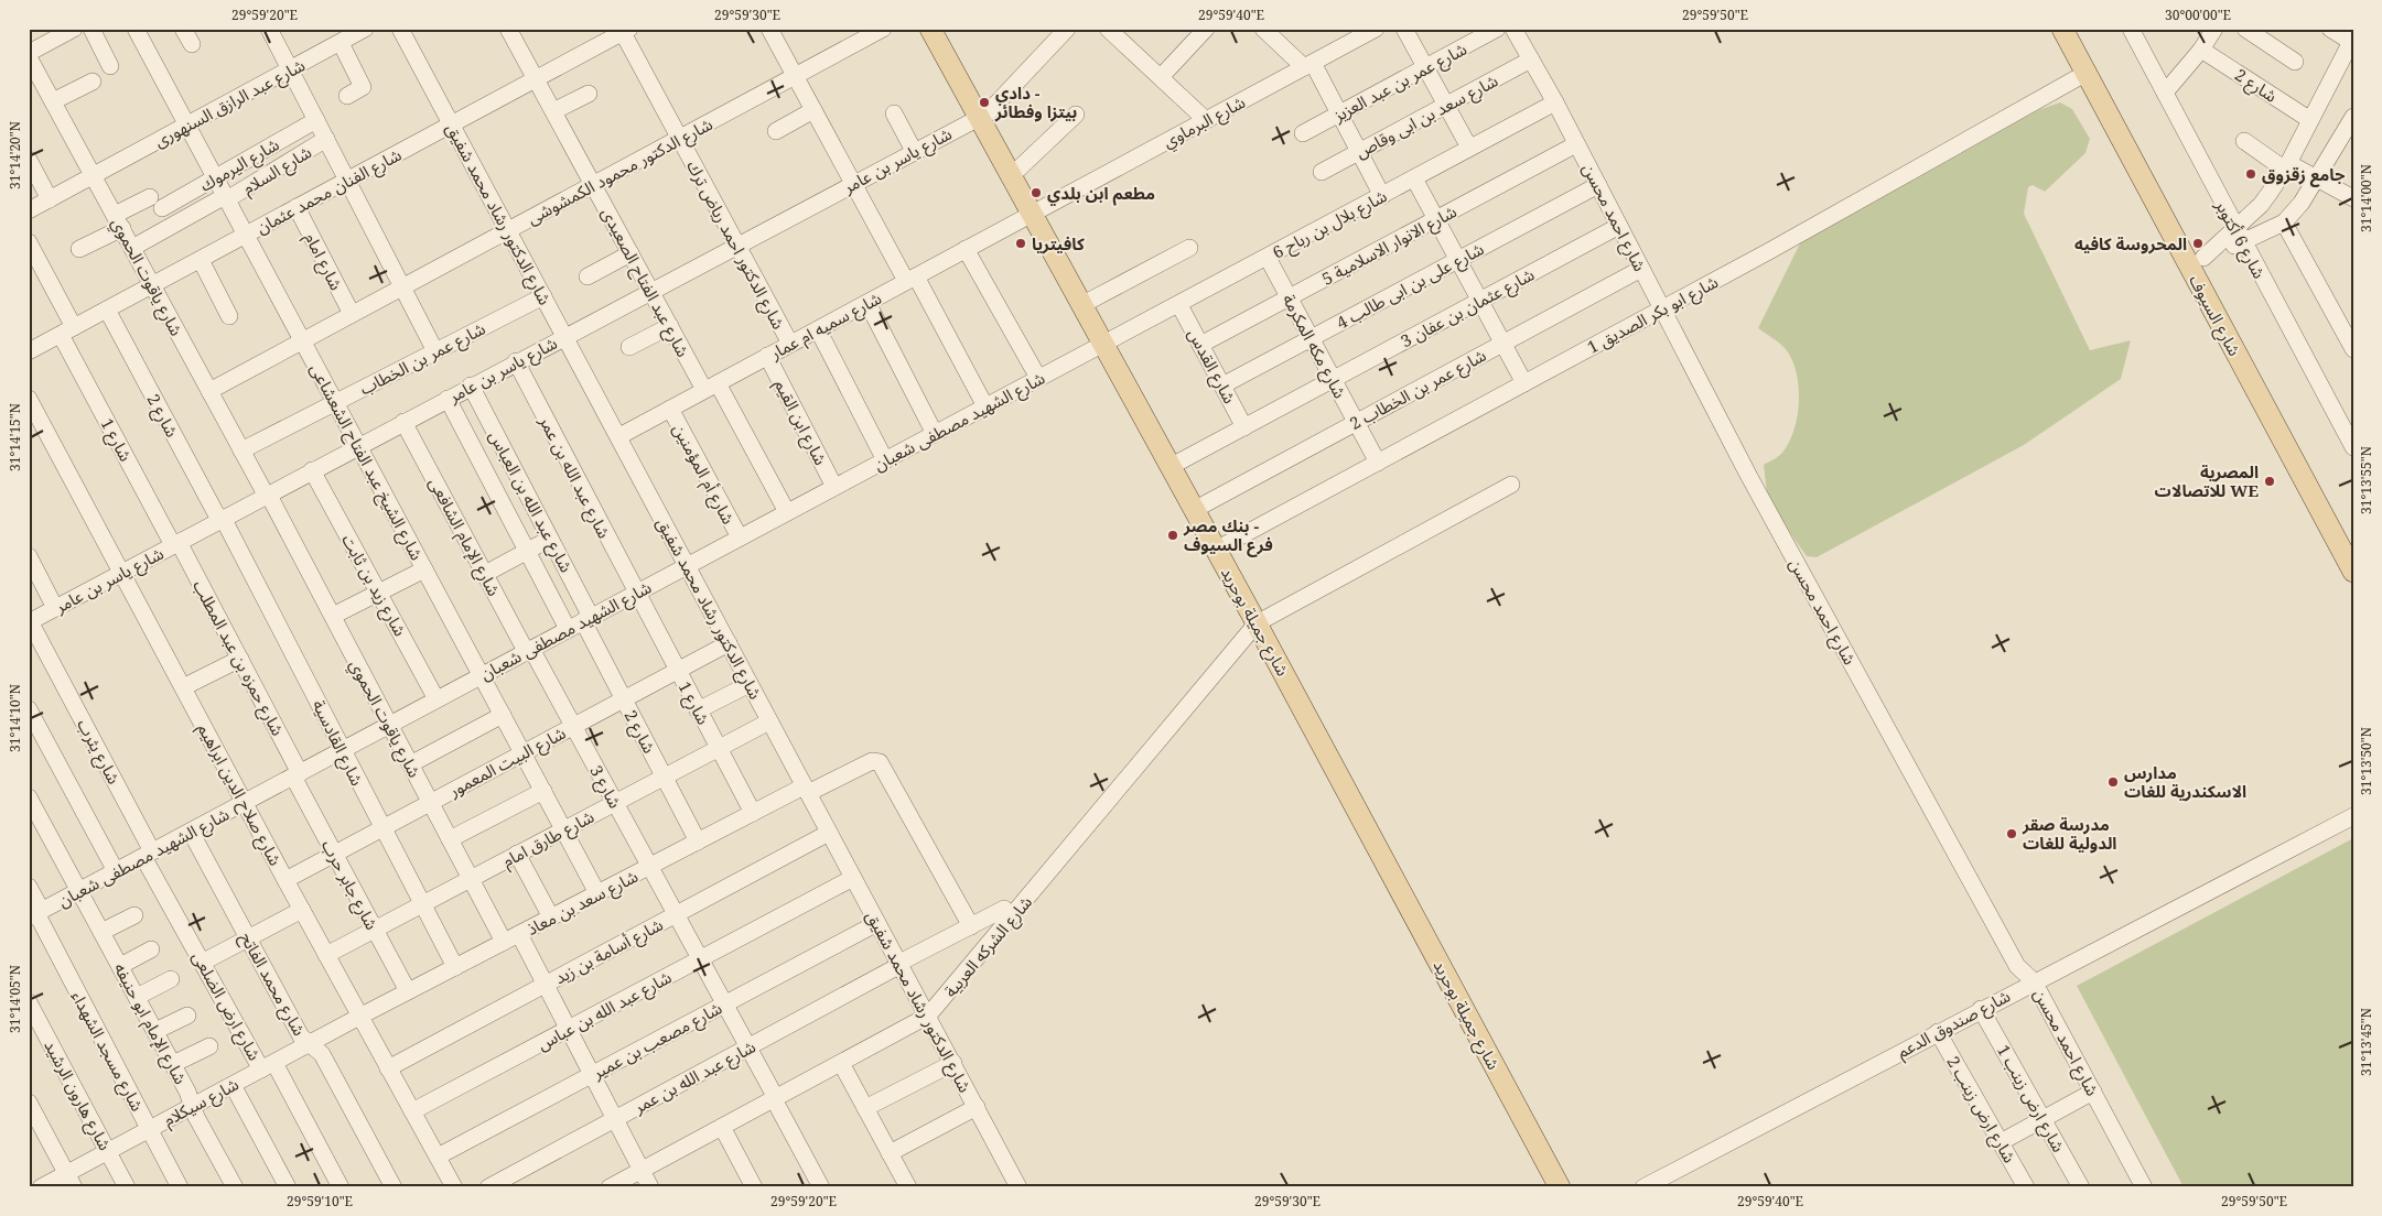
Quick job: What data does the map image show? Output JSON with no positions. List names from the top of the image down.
{
  "streets": {
    "main road": ["شارع السيوف", "شارع جميلة بوحريد"],
    "street": [
      "شارع عمر بن عبد العزيز",
      "شارع 2",
      "شارع عبد الرازق السنهورى",
      "شارع سعد بن ابى وقاص",
      "شارع البرماوي",
      "شارع ياسر بن عامر",
      "شارع اليرموك",
      "شارع السلام",
      "شارع الدكتور محمود الكمشوشى",
      "شارع الفنان محمد عثمان",
      "شارع الدكتور رشاد محمد شفيق",
      "شارع احمد محسن",
      "شارع بلال بن رباح 6",
      "شارع 6 أكتوبر",
      "شارع الدكتور احمد رياض ترك",
      "شارع الانوار الاسلامية 5",
      "شارع امام",
      "شارع ياقوت الحموي",
      "شارع عبد الفتاح الصعيدى",
      "شارع على بن ابى طالب 4",
      "شارع عثمان بن عفان 3",
      "شارع ابو بكر الصديق 1",
      "شارع سميه ام عمار",
      "شارع مكه المكرمة",
      "شارع عمر بن الخطاب",
      "شارع القدس",
      "شارع عمر بن الخطاب 2",
      "شارع الشهيد مصطفى شعبان",
      "شارع ابن القيم",
      "شارع 1",
      "شارع الشيخ عبد الفتاح الشعشاعى",
      "شارع أم المؤمنين",
      "شارع عبد الله بن عمر",
      "شارع عبد الله بن العباس",
      "شارع الإمام الشافعى",
      "شارع زيد بن ثابت",
      "شارع حمزه بن عبد المطلب",
      "شارع القادسية",
      "شارع يثرب",
      "شارع البيت المعمور",
      "شارع 3",
      "شارع صلاح الدين ابراهيم",
      "شارع طارق امام",
      "شارع جابر حرب",
      "شارع سعد بن معاذ",
      "شارع الشركه العربية",
      "شارع أسامة بن زيد",
      "شارع محمد الفاتح",
      "شارع ارض الضلعى",
      "شارع عبد الله بن عباس",
      "شارع الإمام ابو حنيفه",
      "شارع صندوق الدعم",
      "شارع مصعب بن عمير",
      "شارع مسجد الشهداء",
      "شارع هارون الرشيد",
      "شارع ارض زينب 1",
      "شارع سيكلام",
      "شارع ارض زينب 2"
    ]
  },
  "crossings": [
    ["شارع 2", "شارع ياسر بن عامر"],
    ["شارع 2", "شارع الفنان محمد عثمان"],
    ["شارع 2", "شارع الشهيد مصطفى شعبان"],
    ["شارع 2", "شارع عبد الله بن العباس"],
    ["شارع 2", "شارع القادسية"],
    ["شارع 2", "شارع البيت المعمور"],
    ["شارع 2", "شارع طارق امام"],
    ["شارع 2", "شارع سعد بن معاذ"],
    ["شارع عبد الرازق السنهورى", "شارع ياقوت الحموي"],
    ["شارع عبد الرازق السنهورى", "شارع الشيخ عبد الفتاح الشعشاعى"],
    ["شارع سعد بن ابى وقاص", "شارع احمد محسن"],
    ["شارع البرماوي", "شارع سميه ام عمار"],
    ["شارع البرماوي", "شارع جميلة بوحريد"],
    ["شارع ياسر بن عامر", "شارع الدكتور رشاد محمد شفيق"],
    ["شارع ياسر بن عامر", "شارع الدكتور احمد رياض ترك"],
    ["شارع ياسر بن عامر", "شارع ياقوت الحموي"],
    ["شارع ياسر بن عامر", "شارع عبد الفتاح الصعيدى"],
    ["شارع ياسر بن عامر", "شارع 1"],
    ["شارع ياسر بن عامر", "شارع الشيخ عبد الفتاح الشعشاعى"],
    ["شارع ياسر بن عامر", "شارع عبد الله بن عمر"],
    ["شارع ياسر بن عامر", "شارع عبد الله بن العباس"],
    ["شارع ياسر بن عامر", "شارع الإمام الشافعى"],
    ["شارع ياسر بن عامر", "شارع زيد بن ثابت"],
    ["شارع ياسر بن عامر", "شارع جميلة بوحريد"],
    ["شارع ياسر بن عامر", "شارع حمزه بن عبد المطلب"],
    ["شارع ياسر بن عامر", "شارع القادسية"],
    ["شارع ياسر بن عامر", "شارع يثرب"],
    ["شارع ياسر بن عامر", "شارع صلاح الدين ابراهيم"],
    ["شارع اليرموك", "شارع الشيخ عبد الفتاح الشعشاعى"],
    ["شارع السلام", "شارع ياقوت الحموي"],
    ["شارع السلام", "شارع الشيخ عبد الفتاح الشعشاعى"],
    ["شارع الدكتور محمود الكمشوشى", "شارع الدكتور رشاد محمد شفيق"],
    ["شارع الدكتور محمود الكمشوشى", "شارع الدكتور احمد رياض ترك"],
    ["شارع الدكتور محمود الكمشوشى", "شارع امام"],
    ["شارع الدكتور محمود الكمشوشى", "شارع ياقوت الحموي"],
    ["شارع الدكتور محمود الكمشوشى", "شارع عبد الفتاح الصعيدى"],
    ["شارع الدكتور محمود الكمشوشى", "شارع الشيخ عبد الفتاح الشعشاعى"],
    ["شارع الفنان محمد عثمان", "شارع الدكتور رشاد محمد شفيق"],
    ["شارع الفنان محمد عثمان", "شارع الدكتور احمد رياض ترك"],
    ["شارع الفنان محمد عثمان", "شارع امام"],
    ["شارع الفنان محمد عثمان", "شارع ياقوت الحموي"],
    ["شارع الفنان محمد عثمان", "شارع عبد الفتاح الصعيدى"],
    ["شارع الفنان محمد عثمان", "شارع 1"],
    ["شارع الفنان محمد عثمان", "شارع الشيخ عبد الفتاح الشعشاعى"],
    ["شارع الدكتور رشاد محمد شفيق", "شارع سميه ام عمار"],
    ["شارع الدكتور رشاد محمد شفيق", "شارع عمر بن الخطاب"],
    ["شارع الدكتور رشاد محمد شفيق", "شارع الشهيد مصطفى شعبان"],
    ["شارع الدكتور رشاد محمد شفيق", "شارع عبد الله بن عمر"],
    ["شارع الدكتور رشاد محمد شفيق", "شارع البيت المعمور"],
    ["شارع الدكتور رشاد محمد شفيق", "شارع طارق امام"],
    ["شارع الدكتور رشاد محمد شفيق", "شارع سعد بن معاذ"],
    ["شارع الدكتور رشاد محمد شفيق", "شارع الشركه العربية"],
    ["شارع الدكتور رشاد محمد شفيق", "شارع أسامة بن زيد"],
    ["شارع الدكتور رشاد محمد شفيق", "شارع عبد الله بن عباس"],
    ["شارع الدكتور رشاد محمد شفيق", "شارع مصعب بن عمير"],
    ["شارع احمد محسن", "شارع بلال بن رباح 6"],
    ["شارع احمد محسن", "شارع الانوار الاسلامية 5"],
    ["شارع احمد محسن", "شارع على بن ابى طالب 4"],
    ["شارع احمد محسن", "شارع عثمان بن عفان 3"],
    ["شارع احمد محسن", "شارع ابو بكر الصديق 1"],
    ["شارع احمد محسن", "شارع عمر بن الخطاب 2"],
    ["شارع احمد محسن", "شارع صندوق الدعم"],
    ["شارع بلال بن رباح 6", "شارع مكه المكرمة"],
    ["شارع بلال بن رباح 6", "شارع القدس"],
    ["شارع بلال بن رباح 6", "شارع الشهيد مصطفى شعبان"],
    ["شارع بلال بن رباح 6", "شارع جميلة بوحريد"],
    ["شارع الدكتور احمد رياض ترك", "شارع سميه ام عمار"],
    ["شارع الانوار الاسلامية 5", "شارع مكه المكرمة"],
    ["شارع الانوار الاسلامية 5", "شارع القدس"],
    ["شارع ياقوت الحموي", "شارع عمر بن الخطاب"],
    ["شارع ياقوت الحموي", "شارع الشهيد مصطفى شعبان"],
    ["شارع ياقوت الحموي", "شارع البيت المعمور"],
    ["شارع ياقوت الحموي", "شارع طارق امام"],
    ["شارع ياقوت الحموي", "شارع سعد بن معاذ"],
    ["شارع عبد الفتاح الصعيدى", "شارع سميه ام عمار"],
    ["شارع عبد الفتاح الصعيدى", "شارع الشهيد مصطفى شعبان"],
    ["شارع على بن ابى طالب 4", "شارع مكه المكرمة"],
    ["شارع على بن ابى طالب 4", "شارع القدس"],
    ["شارع عثمان بن عفان 3", "شارع مكه المكرمة"],
    ["شارع عثمان بن عفان 3", "شارع القدس"],
    ["شارع عثمان بن عفان 3", "شارع جميلة بوحريد"],
    ["شارع ابو بكر الصديق 1", "شارع السيوف"],
    ["شارع ابو بكر الصديق 1", "شارع مكه المكرمة"],
    ["شارع ابو بكر الصديق 1", "شارع جميلة بوحريد"],
    ["شارع سميه ام عمار", "شارع ابن القيم"],
    ["شارع سميه ام عمار", "شارع أم المؤمنين"],
    ["شارع سميه ام عمار", "شارع جميلة بوحريد"],
    ["شارع مكه المكرمة", "شارع عمر بن الخطاب 2"],
    ["شارع عمر بن الخطاب", "شارع الشيخ عبد الفتاح الشعشاعى"],
    ["شارع عمر بن الخطاب 2", "شارع جميلة بوحريد"],
    ["شارع الشهيد مصطفى شعبان", "شارع ابن القيم"],
    ["شارع الشهيد مصطفى شعبان", "شارع 1"],
    ["شارع الشهيد مصطفى شعبان", "شارع الشيخ عبد الفتاح الشعشاعى"],
    ["شارع الشهيد مصطفى شعبان", "شارع أم المؤمنين"],
    ["شارع الشهيد مصطفى شعبان", "شارع عبد الله بن عمر"],
    ["شارع الشهيد مصطفى شعبان", "شارع عبد الله بن العباس"],
    ["شارع الشهيد مصطفى شعبان", "شارع الإمام الشافعى"],
    ["شارع الشهيد مصطفى شعبان", "شارع زيد بن ثابت"],
    ["شارع الشهيد مصطفى شعبان", "شارع جميلة بوحريد"],
    ["شارع الشهيد مصطفى شعبان", "شارع حمزه بن عبد المطلب"],
    ["شارع الشهيد مصطفى شعبان", "شارع القادسية"],
    ["شارع الشهيد مصطفى شعبان", "شارع يثرب"],
    ["شارع الشهيد مصطفى شعبان", "شارع 3"],
    ["شارع الشهيد مصطفى شعبان", "شارع صلاح الدين ابراهيم"],
    ["شارع الشهيد مصطفى شعبان", "شارع جابر حرب"],
    ["شارع الشهيد مصطفى شعبان", "شارع محمد الفاتح"],
    ["شارع الشهيد مصطفى شعبان", "شارع ارض الضلعى"],
    ["شارع الشهيد مصطفى شعبان", "شارع الإمام ابو حنيفه"],
    ["شارع الشهيد مصطفى شعبان", "شارع مسجد الشهداء"],
    ["شارع 1", "شارع عبد الله بن عمر"],
    ["شارع 1", "شارع حمزه بن عبد المطلب"],
    ["شارع 1", "شارع البيت المعمور"],
    ["شارع 1", "شارع طارق امام"],
    ["شارع 1", "شارع سعد بن معاذ"],
    ["شارع الشيخ عبد الفتاح الشعشاعى", "شارع البيت المعمور"],
    ["شارع الشيخ عبد الفتاح الشعشاعى", "شارع طارق امام"],
    ["شارع الشيخ عبد الفتاح الشعشاعى", "شارع سعد بن معاذ"],
    ["شارع عبد الله بن عمر", "شارع 3"],
    ["شارع عبد الله بن عمر", "شارع سعد بن معاذ"],
    ["شارع الإمام الشافعى", "شارع 3"],
    ["شارع جميلة بوحريد", "شارع الشركه العربية"],
    ["شارع حمزه بن عبد المطلب", "شارع جابر حرب"],
    ["شارع القادسية", "شارع البيت المعمور"],
    ["شارع القادسية", "شارع طارق امام"],
    ["شارع القادسية", "شارع سعد بن معاذ"],
    ["شارع يثرب", "شارع ارض الضلعى"],
    ["شارع البيت المعمور", "شارع 3"],
    ["شارع البيت المعمور", "شارع صلاح الدين ابراهيم"],
    ["شارع البيت المعمور", "شارع جابر حرب"],
    ["شارع 3", "شارع طارق امام"],
    ["شارع 3", "شارع سعد بن معاذ"],
    ["شارع 3", "شارع الشركه العربية"],
    ["شارع 3", "شارع أسامة بن زيد"],
    ["شارع 3", "شارع عبد الله بن عباس"],
    ["شارع 3", "شارع مصعب بن عمير"],
    ["شارع صلاح الدين ابراهيم", "شارع طارق امام"],
    ["شارع صلاح الدين ابراهيم", "شارع سعد بن معاذ"],
    ["شارع صلاح الدين ابراهيم", "شارع أسامة بن زيد"],
    ["شارع صلاح الدين ابراهيم", "شارع عبد الله بن عباس"],
    ["شارع صلاح الدين ابراهيم", "شارع مصعب بن عمير"],
    ["شارع صلاح الدين ابراهيم", "شارع سيكلام"],
    ["شارع طارق امام", "شارع جابر حرب"],
    ["شارع جابر حرب", "شارع سعد بن معاذ"],
    ["شارع سعد بن معاذ", "شارع سيكلام"],
    ["شارع محمد الفاتح", "شارع سيكلام"],
    ["شارع ارض الضلعى", "شارع سيكلام"],
    ["شارع الإمام ابو حنيفه", "شارع سيكلام"],
    ["شارع صندوق الدعم", "شارع ارض زينب 1"],
    ["شارع صندوق الدعم", "شارع ارض زينب 2"],
    ["شارع مسجد الشهداء", "شارع سيكلام"],
    ["شارع هارون الرشيد", "شارع سيكلام"]
  ],
  "places": [
    "دادي - بيتزا وفطائر",
    "جامع زقزوق",
    "مطعم ابن بلدي",
    "كافيتريا",
    "المحروسة كافيه",
    "المصرية للاتصالات WE",
    "بنك مصر - فرع السيوف",
    "مدارس الاسكندرية للغات",
    "مدرسة صقر الدولية للغات"
  ],
  "coordinates": [
    "29°59'20\"E",
    "29°59'30\"E",
    "29°59'40\"E",
    "29°59'50\"E",
    "30°00'00\"E",
    "31°14'20\"N",
    "31°14'00\"N",
    "31°14'15\"N",
    "31°13'55\"N",
    "31°14'10\"N",
    "31°13'50\"N",
    "31°14'05\"N",
    "31°13'45\"N",
    "29°59'10\"E"
  ]
}
